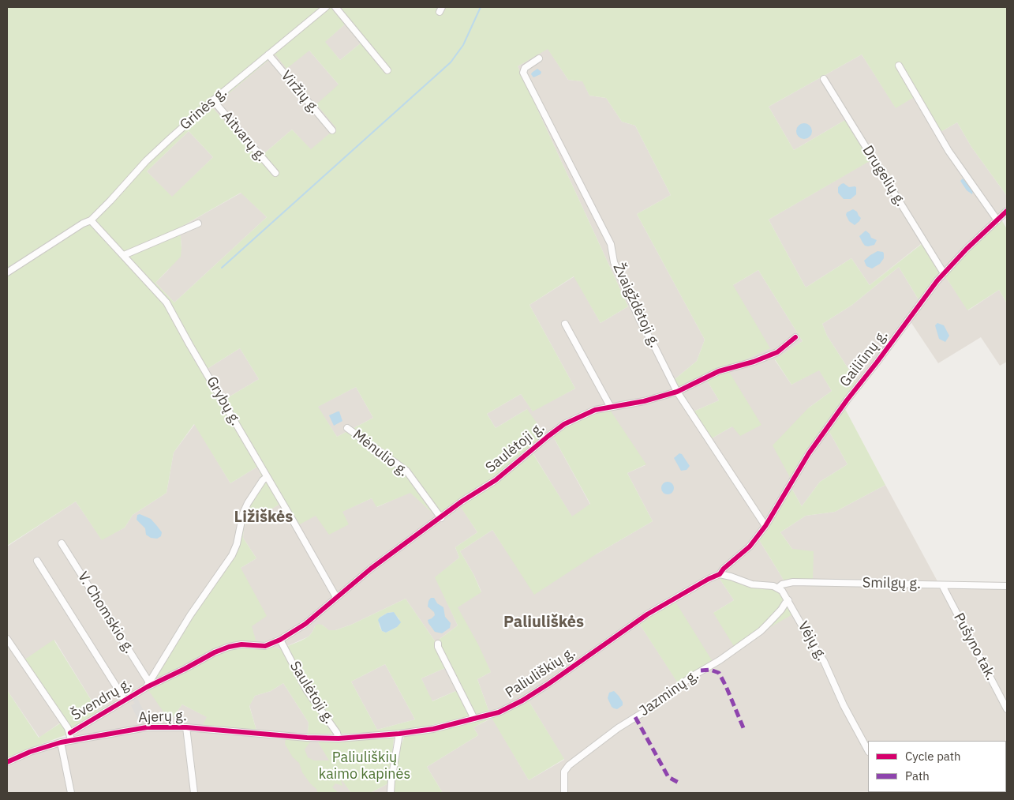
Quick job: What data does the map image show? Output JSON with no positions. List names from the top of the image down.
{
  "streets": {
    "street": [
      "Viržių g.",
      "Grinės g.",
      "Aitvarų g.",
      "Drugelių g.",
      "Žvaigždėtoji g.",
      "Gailiūnų g.",
      "Grybų g.",
      "Saulėtoji g.",
      "Mėnulio g.",
      "Smilgų g.",
      "V. Chomskio g.",
      "Vėjų g.",
      "Pušyno tak.",
      "Paliuliškių g.",
      "Jazminų g.",
      "Švendrų g.",
      "Ajerų g."
    ]
  },
  "crossings": [
    ["Viržių g.", "Grinės g."],
    ["Grinės g.", "Aitvarų g."],
    ["Grinės g.", "Grybų g."],
    ["Drugelių g.", "Gailiūnų g."],
    ["Žvaigždėtoji g.", "Gailiūnų g."],
    ["Žvaigždėtoji g.", "Saulėtoji g."],
    ["Gailiūnų g.", "Paliuliškių g."],
    ["Grybų g.", "Saulėtoji g."],
    ["Grybų g.", "Švendrų g."],
    ["Saulėtoji g.", "Mėnulio g."],
    ["Saulėtoji g.", "Paliuliškių g."],
    ["Smilgų g.", "Vėjų g."],
    ["Smilgų g.", "Pušyno tak."],
    ["V. Chomskio g.", "Švendrų g."],
    ["Vėjų g.", "Jazminų g."],
    ["Paliuliškių g.", "Ajerų g."]
  ],
  "districts": ["Ližiškės", "Paliuliškės"],
  "parks": ["Paliuliškių kaimo kapinės"],
  "legend": ["Cycle path", "Path"]
}
